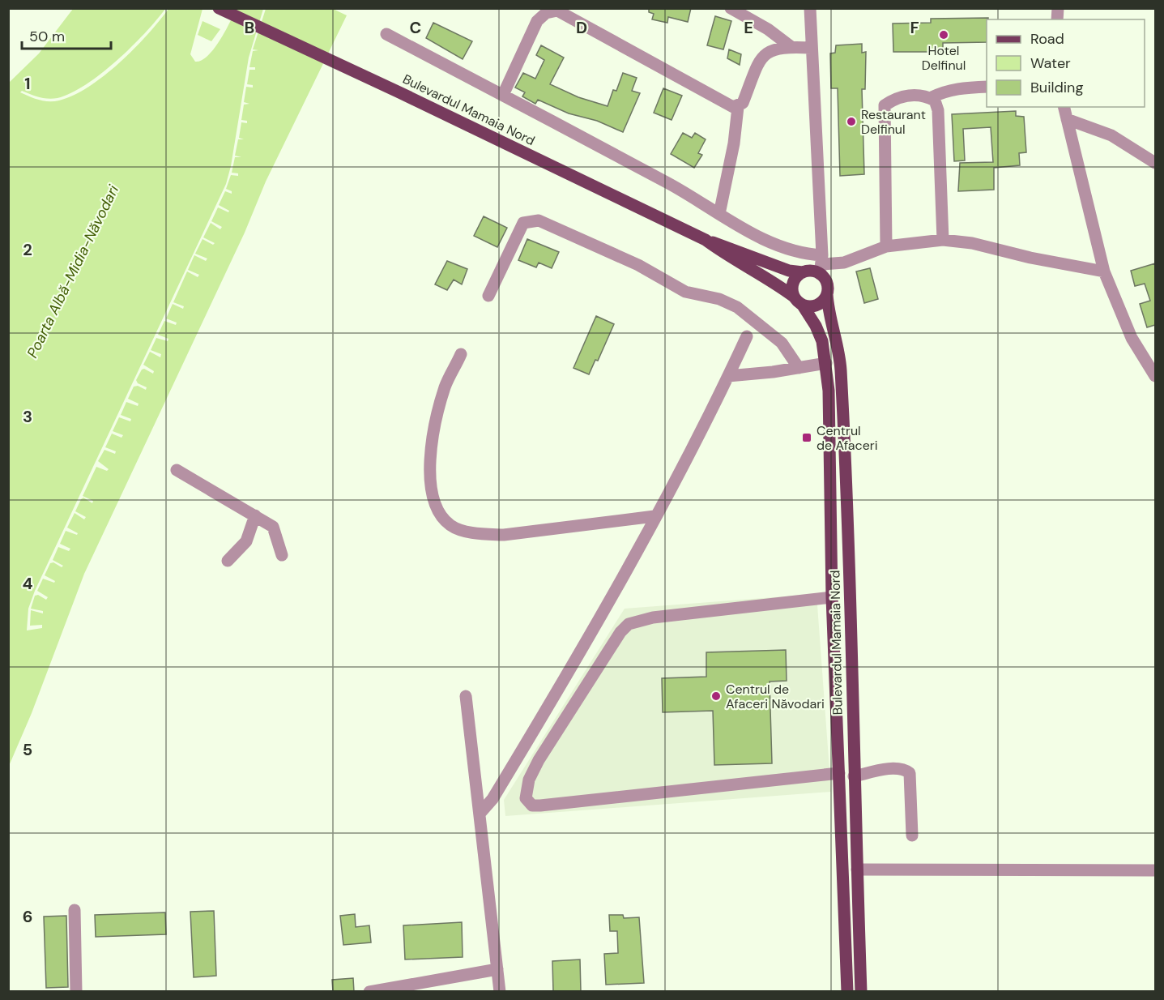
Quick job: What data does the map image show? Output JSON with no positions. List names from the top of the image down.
{
  "streets": {
    "main road": ["Bulevardul Mamaia Nord"]
  },
  "water": ["Poarta Albă-Midia-Năvodari"],
  "places": {
    "other": ["Hotel Delfinul", "Restaurant Delfinul", "Centrul de Afaceri Năvodari"],
    "transit": ["Centrul de Afaceri"]
  },
  "legend": ["Road", "Water", "Building"],
  "scale_bar": "50 m",
  "grid": {
    "columns": [
      "B",
      "C",
      "D",
      "E",
      "F"
    ],
    "rows": [
      "1",
      "2",
      "3",
      "4",
      "5",
      "6"
    ]
  }
}
